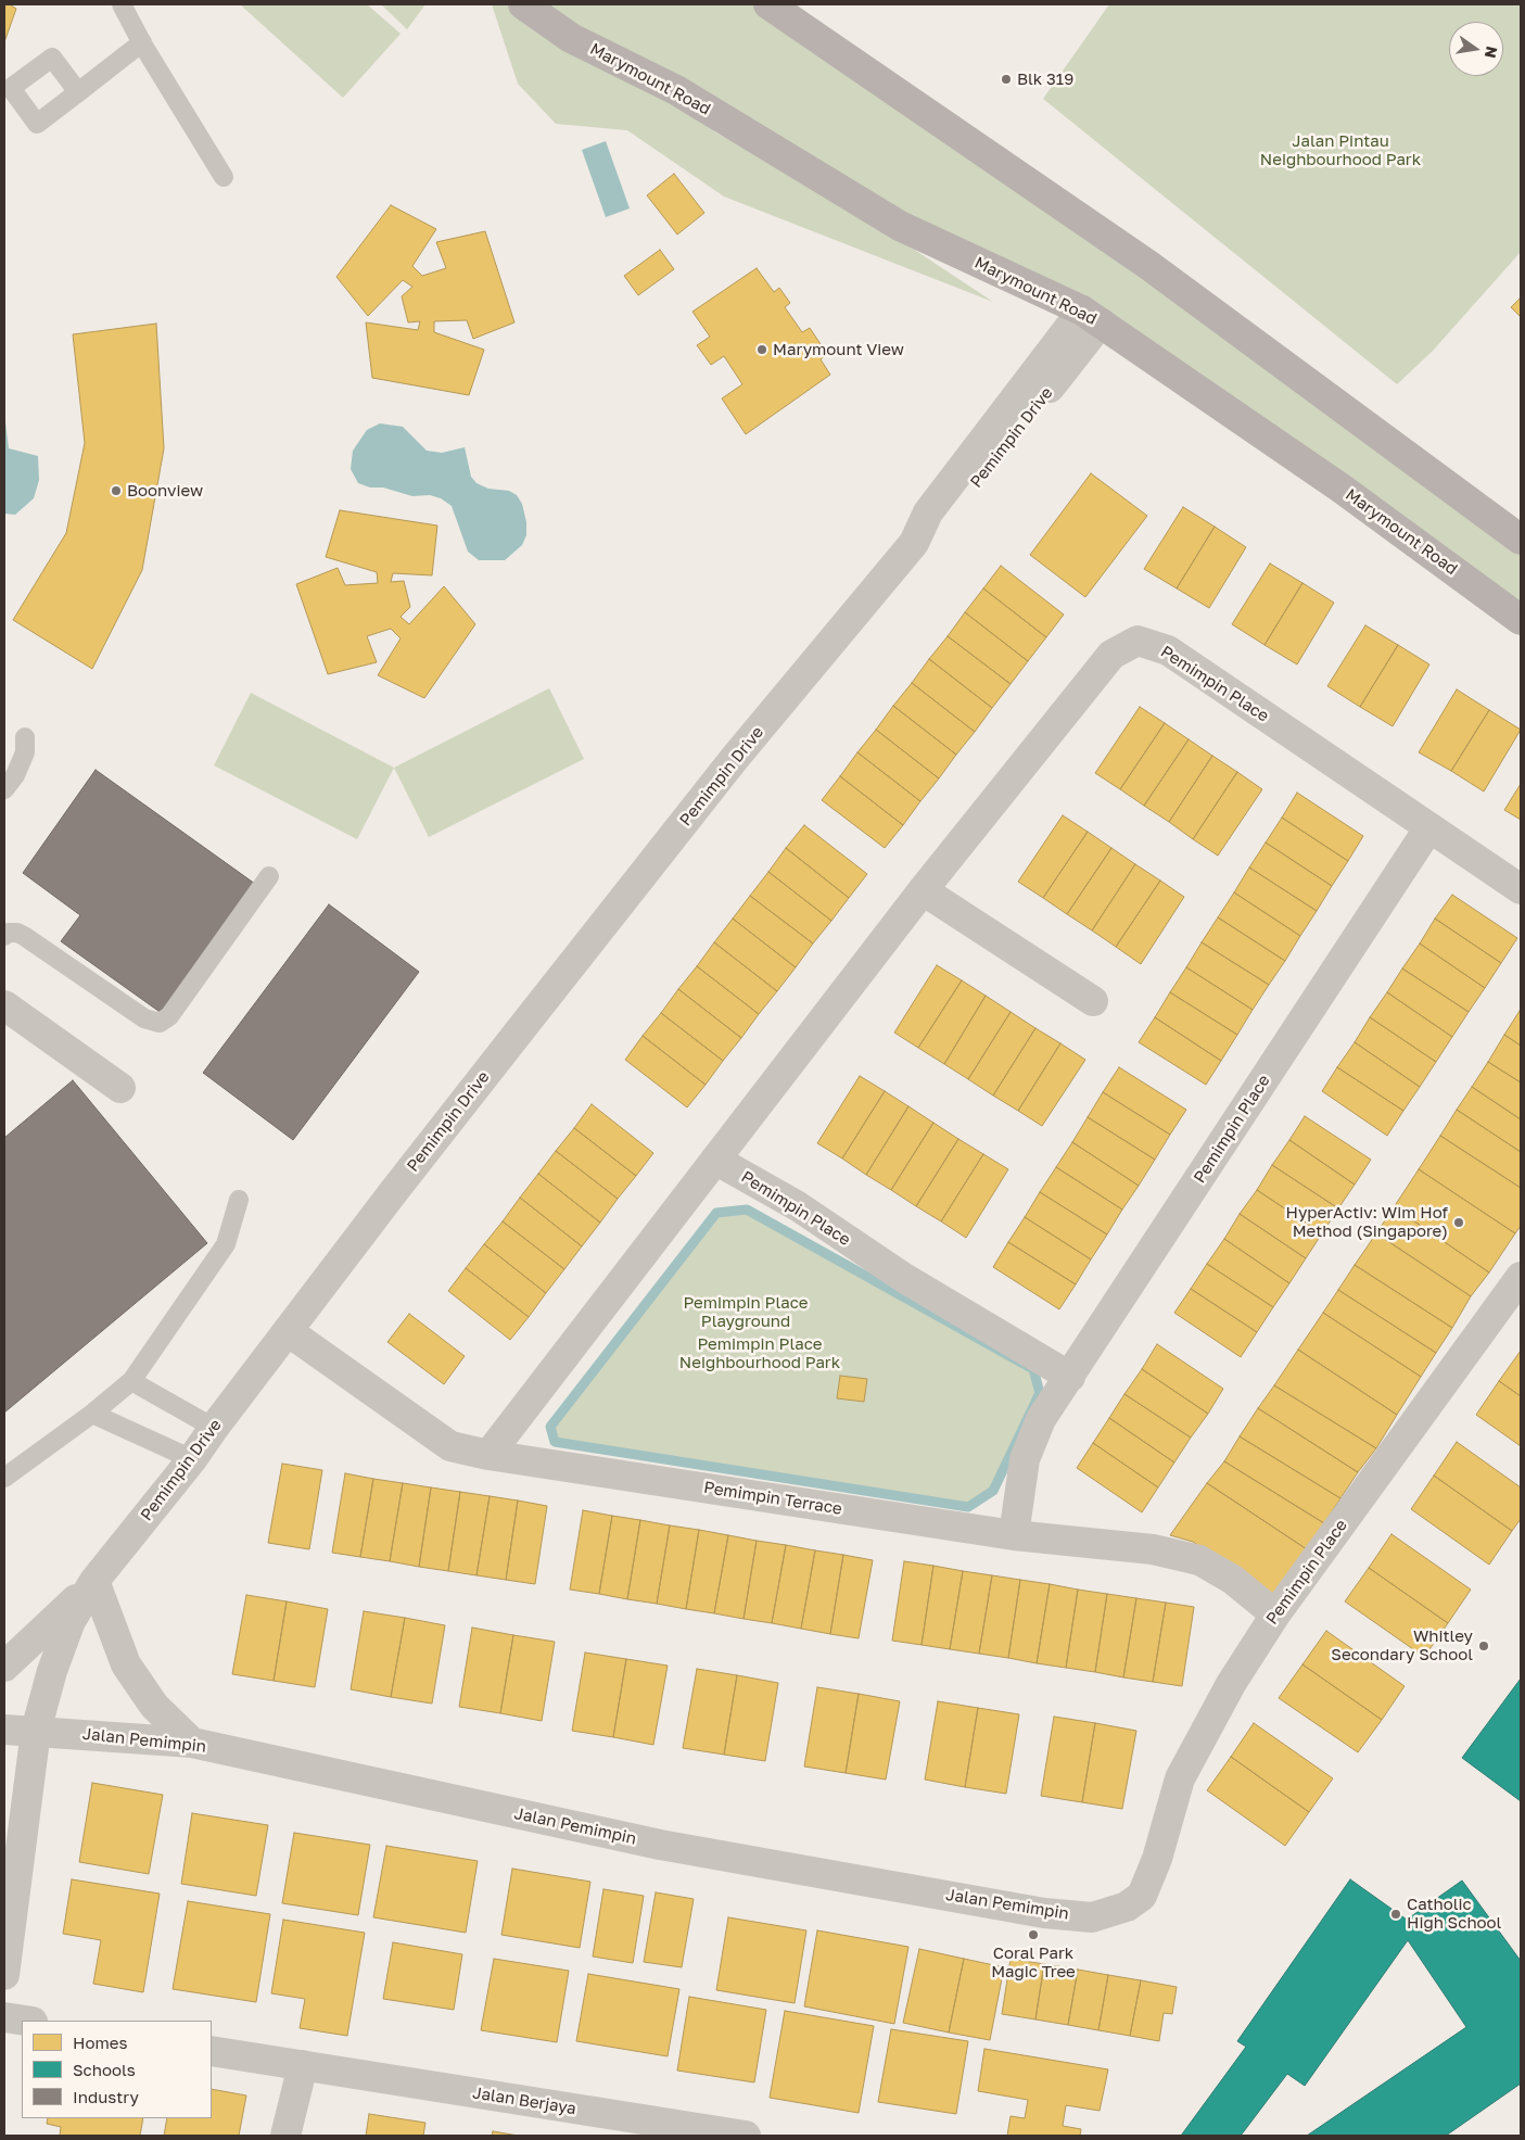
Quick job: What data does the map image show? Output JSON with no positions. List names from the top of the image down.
{
  "streets": {
    "main road": ["Marymount Road"],
    "street": [
      "Pemimpin Drive",
      "Pemimpin Place",
      "Pemimpin Terrace",
      "Jalan Pemimpin",
      "Jalan Berjaya"
    ]
  },
  "crossings": [
    ["Marymount Road", "Pemimpin Drive"],
    ["Pemimpin Drive", "Pemimpin Terrace"],
    ["Pemimpin Drive", "Jalan Pemimpin"],
    ["Pemimpin Place", "Pemimpin Terrace"],
    ["Pemimpin Place", "Jalan Pemimpin"]
  ],
  "parks": ["Jalan Pintau Neighbourhood Park", "Pemimpin Place Playground", "Pemimpin Place Neighbourhood Park"],
  "places": [
    "Blk 319",
    "Marymount View",
    "Boonview",
    "HyperActiv: Wim Hof Method (Singapore)",
    "Whitley Secondary School",
    "Catholic High School",
    "Coral Park Magic Tree"
  ],
  "legend": ["Homes", "Schools", "Industry"],
  "north": "right"
}
